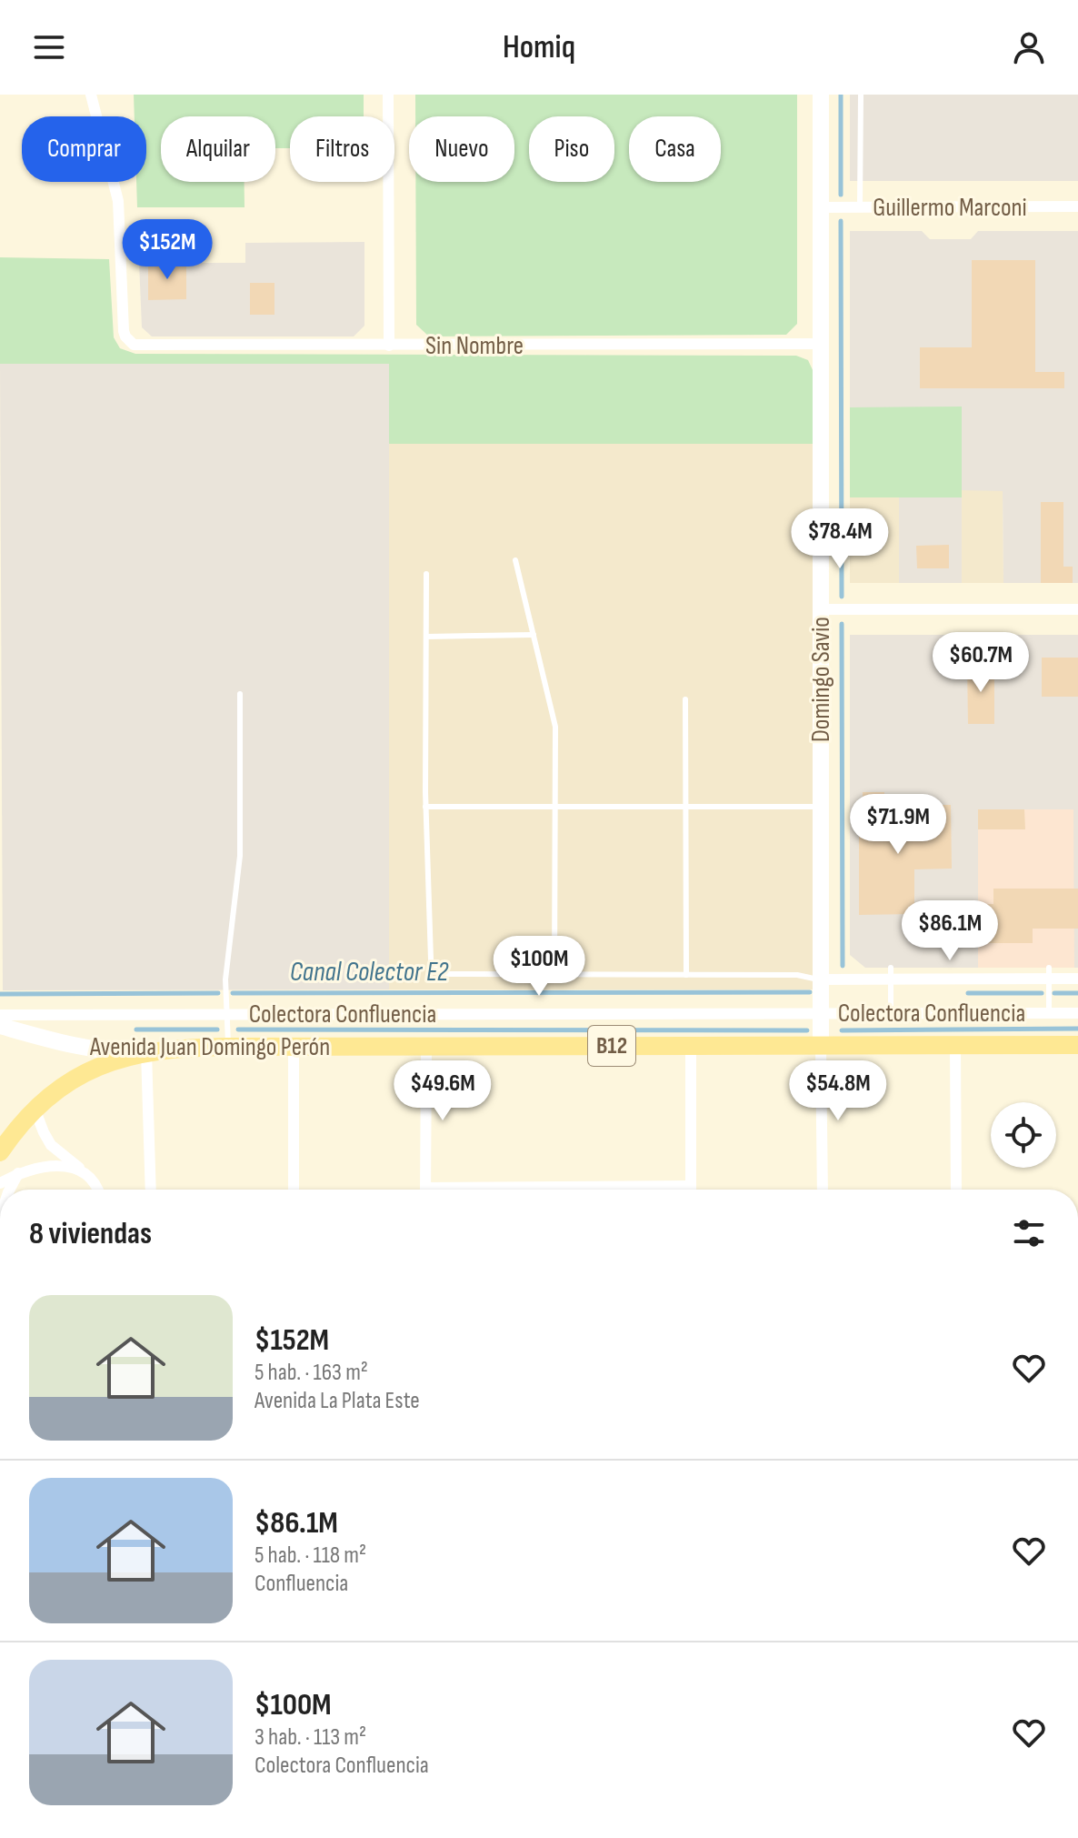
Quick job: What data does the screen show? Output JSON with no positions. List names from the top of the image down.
{
  "streets": {
    "main road": ["B12", "Avenida Juan Domingo Perón"],
    "street": [
      "Guillermo Marconi",
      "Sin Nombre",
      "Domingo Savio",
      "Colectora Confluencia"
    ]
  },
  "crossings": [
    ["Guillermo Marconi", "Domingo Savio"],
    ["Sin Nombre", "Domingo Savio"],
    ["Domingo Savio", "Colectora Confluencia"],
    ["Domingo Savio", "Avenida Juan Domingo Perón"],
    ["B12", "Avenida Juan Domingo Perón"]
  ],
  "water": ["Canal Colector E2"],
  "page": {
    "header": "Homiq",
    "chip": [
      "Comprar",
      "Alquilar",
      "Filtros",
      "Nuevo",
      "Piso",
      "Casa"
    ],
    "price": [
      "$152M",
      "$78.4M",
      "$60.7M",
      "$71.9M",
      "$86.1M",
      "$100M",
      "$49.6M",
      "$54.8M"
    ],
    "heading": "8 viviendas",
    "list": [
      {
        "name": "$152M",
        "note": "5 hab. · 163 m² · Avenida La Plata Este"
      },
      {
        "name": "$86.1M",
        "note": "5 hab. · 118 m² · Confluencia"
      },
      {
        "name": "$100M",
        "note": "3 hab. · 113 m² · Colectora Confluencia"
      }
    ]
  }
}
